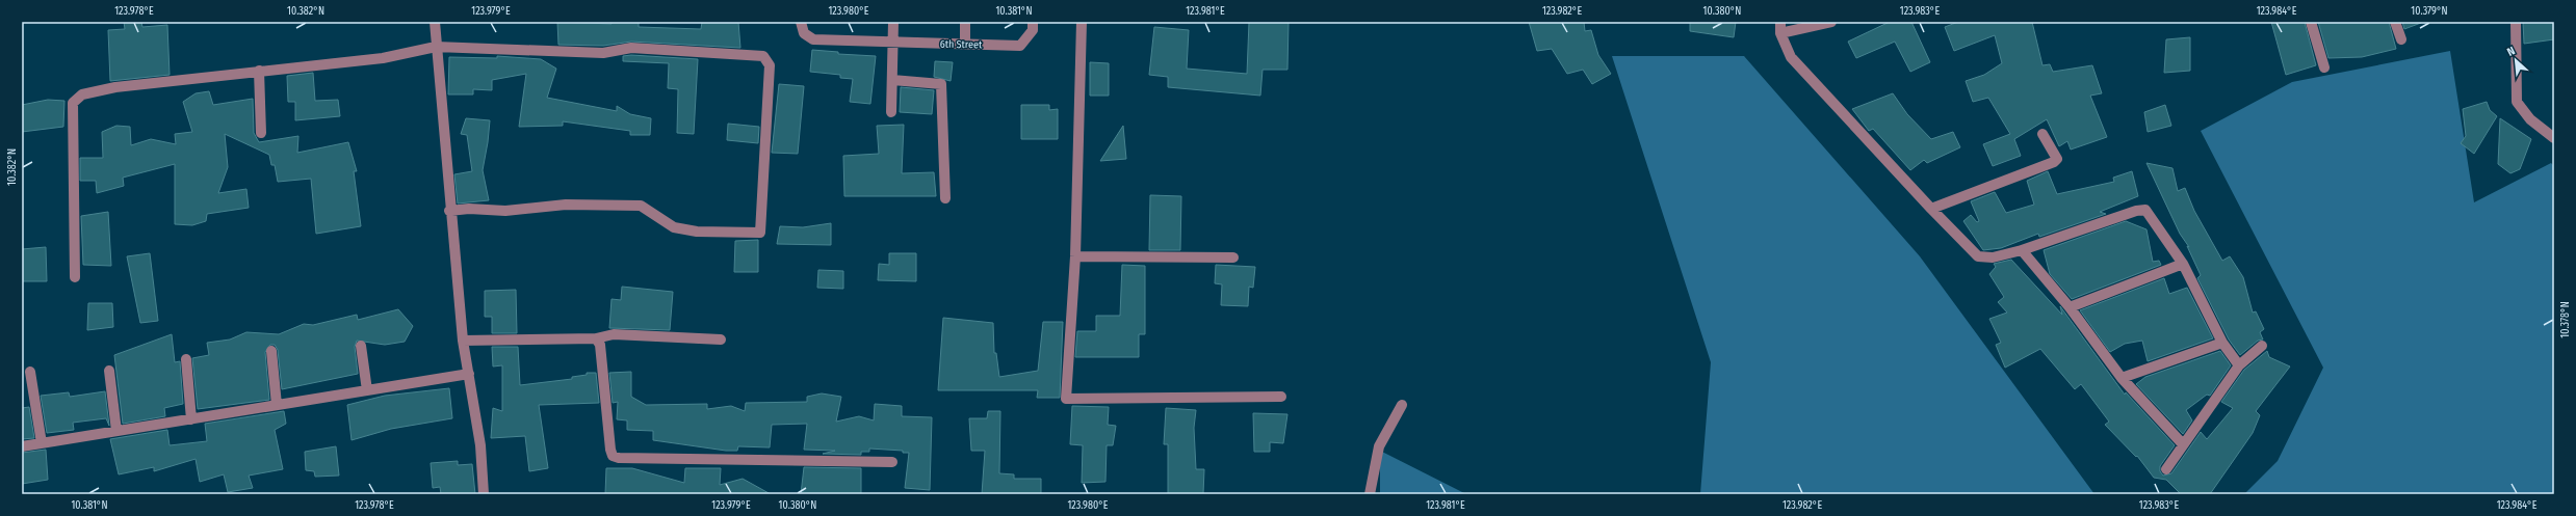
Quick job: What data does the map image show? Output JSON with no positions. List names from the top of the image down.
{
  "streets": {
    "street": ["6th Street"]
  },
  "north": "top left",
  "coordinates": [
    "123.978°E",
    "10.382°N",
    "123.979°E",
    "123.980°E",
    "10.381°N",
    "123.981°E",
    "123.982°E",
    "10.380°N",
    "123.983°E",
    "123.984°E",
    "10.379°N",
    "10.378°N"
  ]
}
